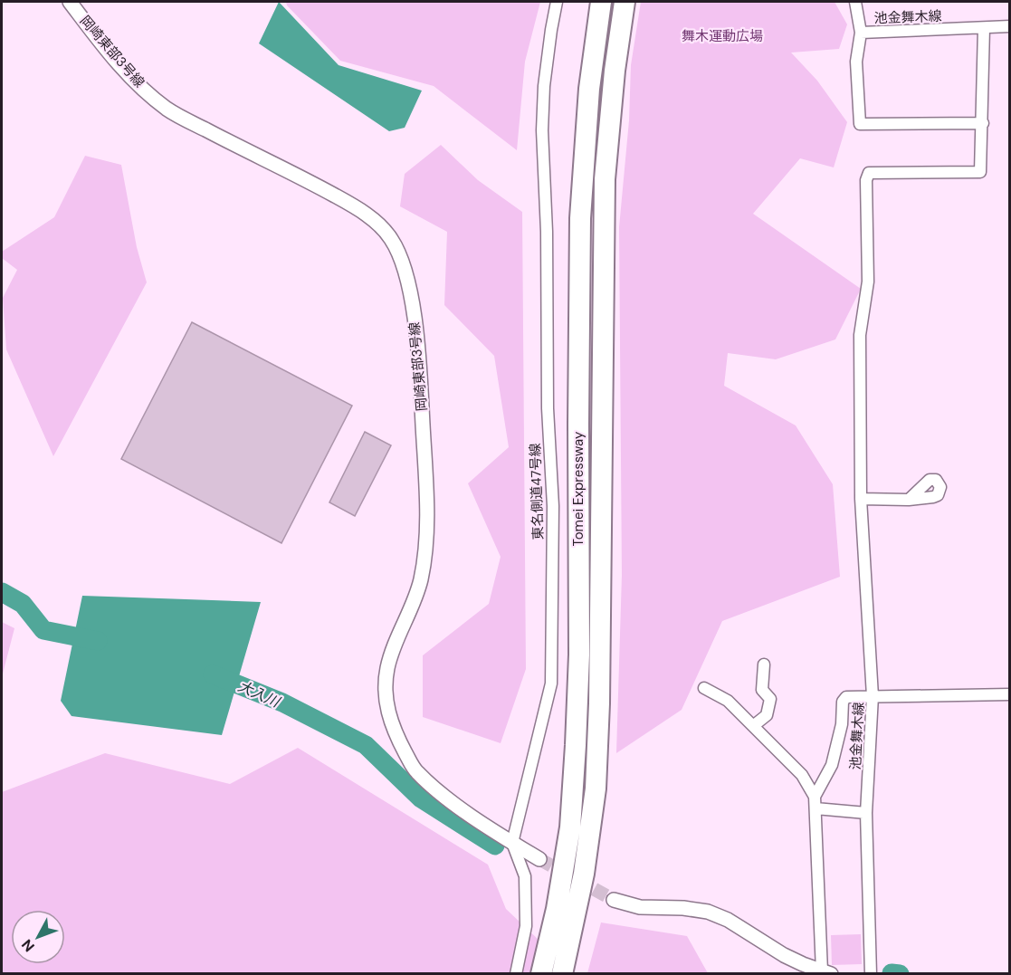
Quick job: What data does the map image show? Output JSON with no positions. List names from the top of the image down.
{
  "streets": {
    "highway": ["Tomei Expressway"],
    "street": ["池金舞木線", "岡崎東部3号線", "東名側道47号線"]
  },
  "crossings": [
    ["岡崎東部3号線", "東名側道47号線"]
  ],
  "water": ["大入川"],
  "parks": ["舞木運動広場"],
  "north": "bottom left"
}
